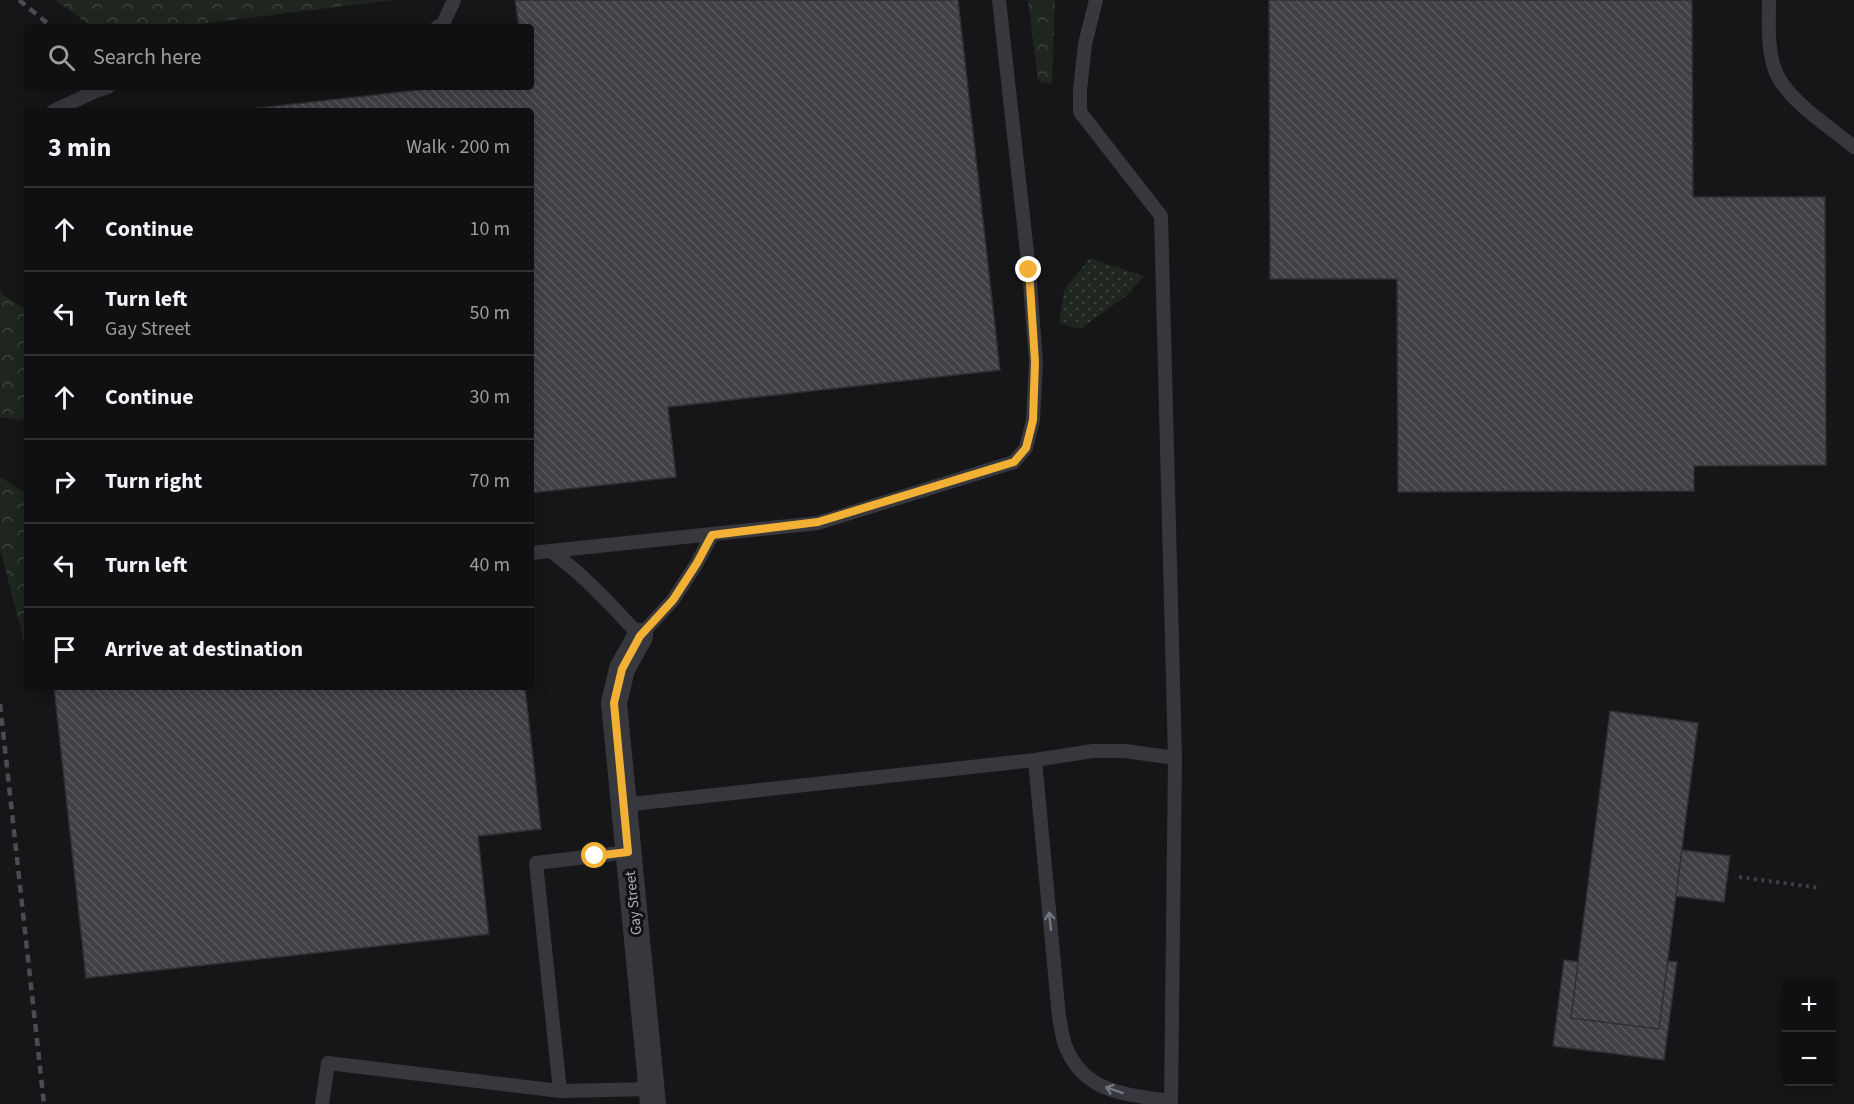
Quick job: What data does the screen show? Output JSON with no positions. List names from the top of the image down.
{
  "streets": {
    "street": ["Gay Street"]
  },
  "page": {
    "search": "Search here",
    "heading": ["3 min", "Walk · 200 m"],
    "list": [
      ["Continue", "10 m"],
      ["Turn left", "Gay Street", "50 m"],
      ["Continue", "30 m"],
      ["Turn right", "70 m"],
      ["Turn left", "40 m"],
      "Arrive at destination"
    ],
    "map_buttons": ["+", "−"]
  }
}
